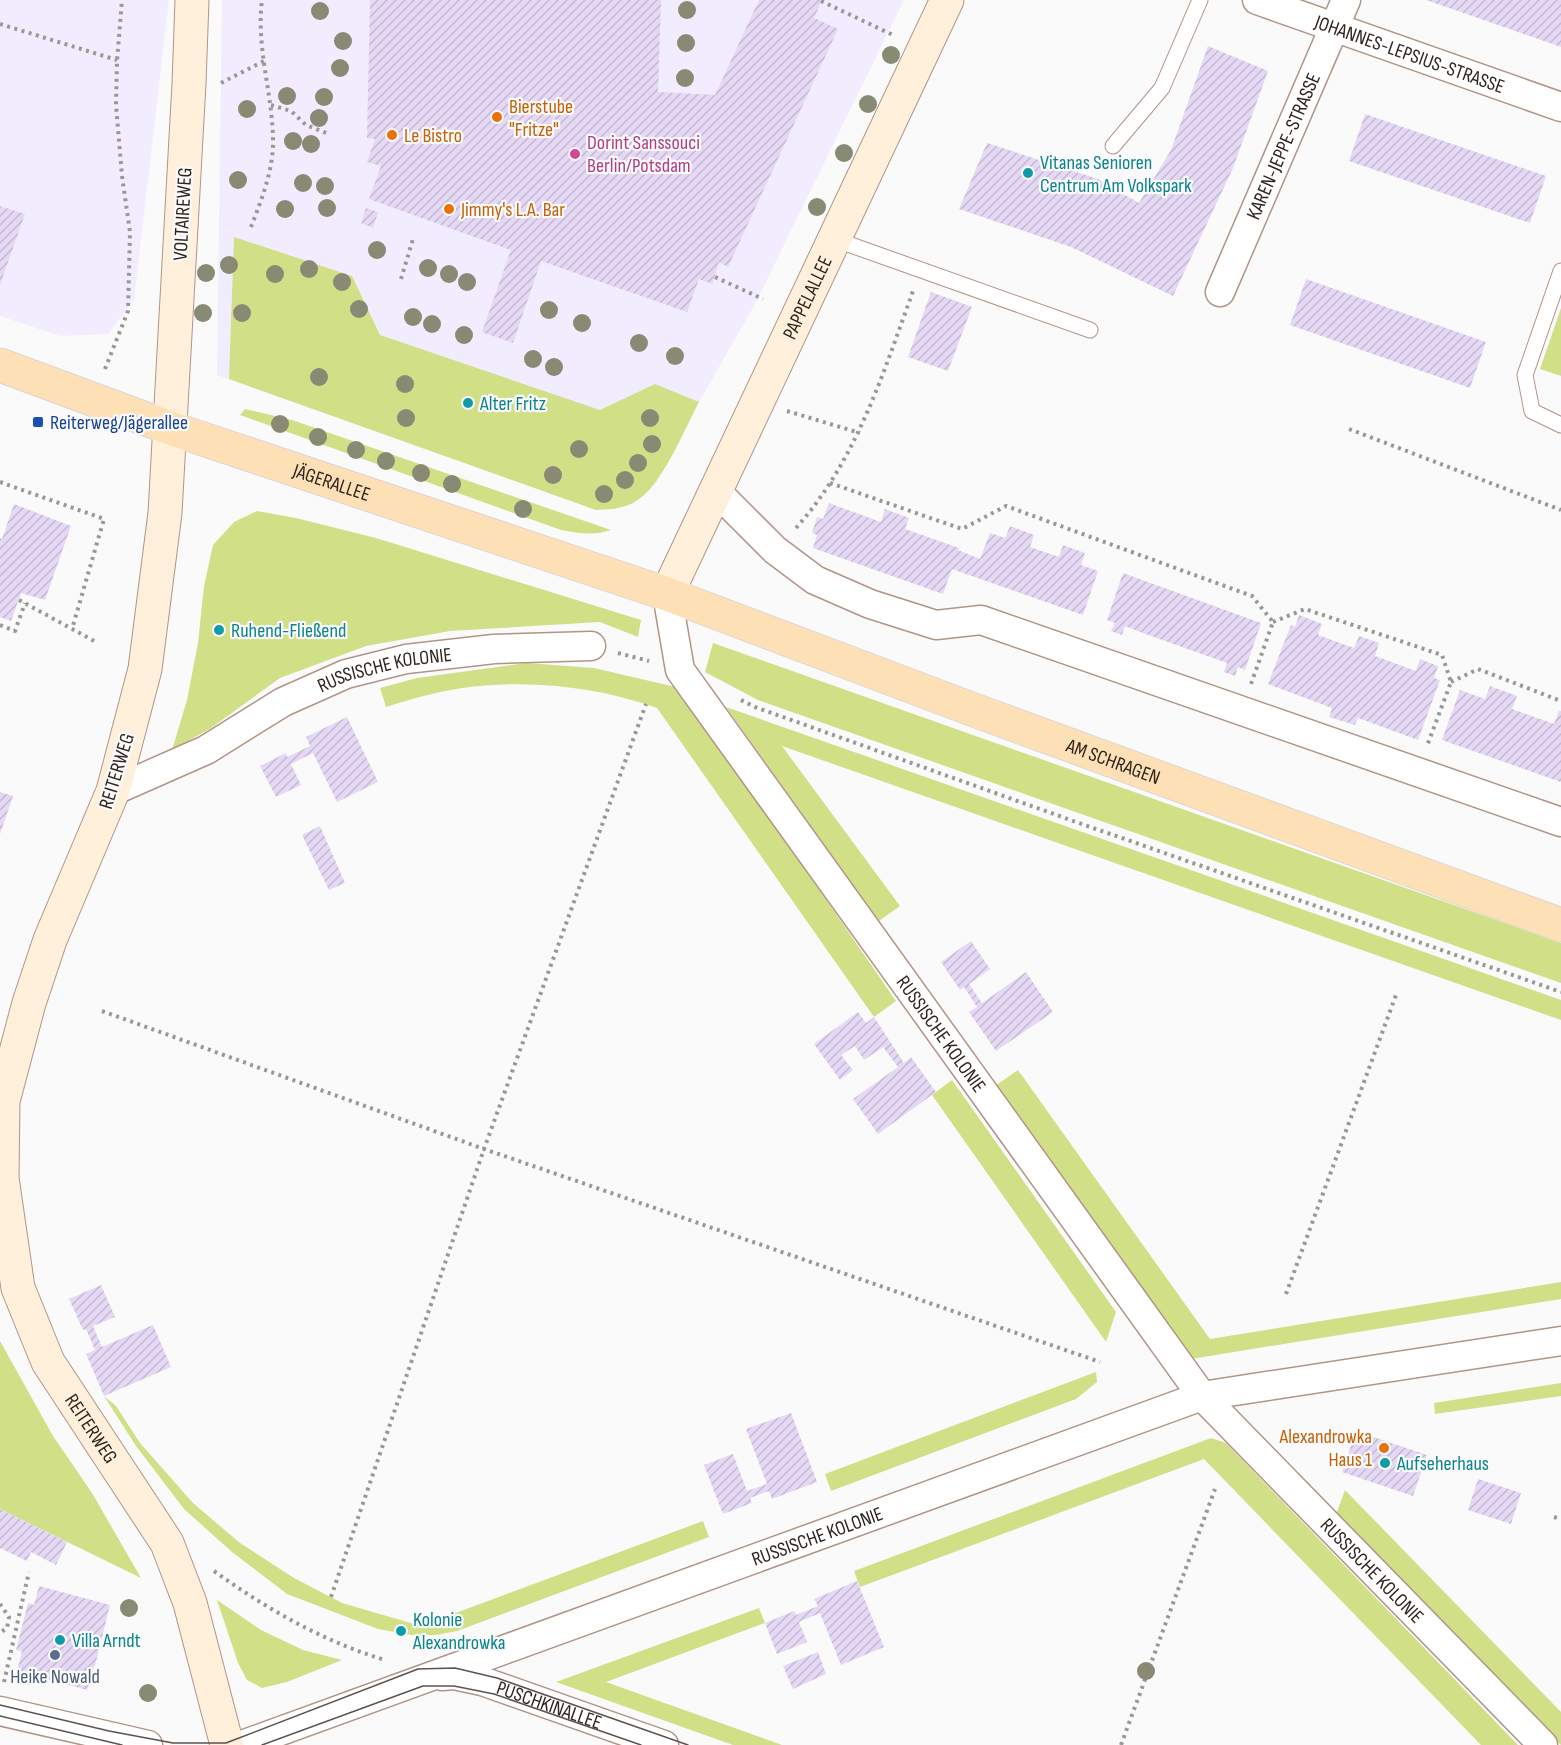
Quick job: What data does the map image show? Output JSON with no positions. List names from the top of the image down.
{
  "streets": {
    "main road": ["JÄGERALLEE", "AM SCHRAGEN"],
    "street": [
      "JOHANNES-LEPSIUS-STRASSE",
      "KAREN-JEPPE-STRASSE",
      "VOLTAIREWEG",
      "PAPPELALLEE",
      "RUSSISCHE KOLONIE",
      "REITERWEG",
      "PUSCHKINALLEE"
    ]
  },
  "crossings": [
    ["JOHANNES-LEPSIUS-STRASSE", "KAREN-JEPPE-STRASSE"],
    ["VOLTAIREWEG", "JÄGERALLEE"],
    ["VOLTAIREWEG", "REITERWEG"],
    ["PAPPELALLEE", "JÄGERALLEE"],
    ["PAPPELALLEE", "RUSSISCHE KOLONIE"],
    ["PAPPELALLEE", "AM SCHRAGEN"],
    ["JÄGERALLEE", "RUSSISCHE KOLONIE"],
    ["JÄGERALLEE", "AM SCHRAGEN"],
    ["JÄGERALLEE", "REITERWEG"],
    ["RUSSISCHE KOLONIE", "AM SCHRAGEN"],
    ["RUSSISCHE KOLONIE", "REITERWEG"],
    ["RUSSISCHE KOLONIE", "PUSCHKINALLEE"]
  ],
  "places": {
    "other": [
      "Bierstube \"Fritze\"",
      "Le Bistro",
      "Dorint Sanssouci Berlin/Potsdam",
      "Vitanas Senioren Centrum Am Volkspark",
      "Jimmy's L.A. Bar",
      "Alter Fritz",
      "Ruhend-Fließend",
      "Alexandrowka Haus 1",
      "Aufseherhaus",
      "Kolonie Alexandrowka",
      "Villa Arndt",
      "Heike Nowald"
    ],
    "transit": ["Reiterweg/Jägerallee"]
  }
}
